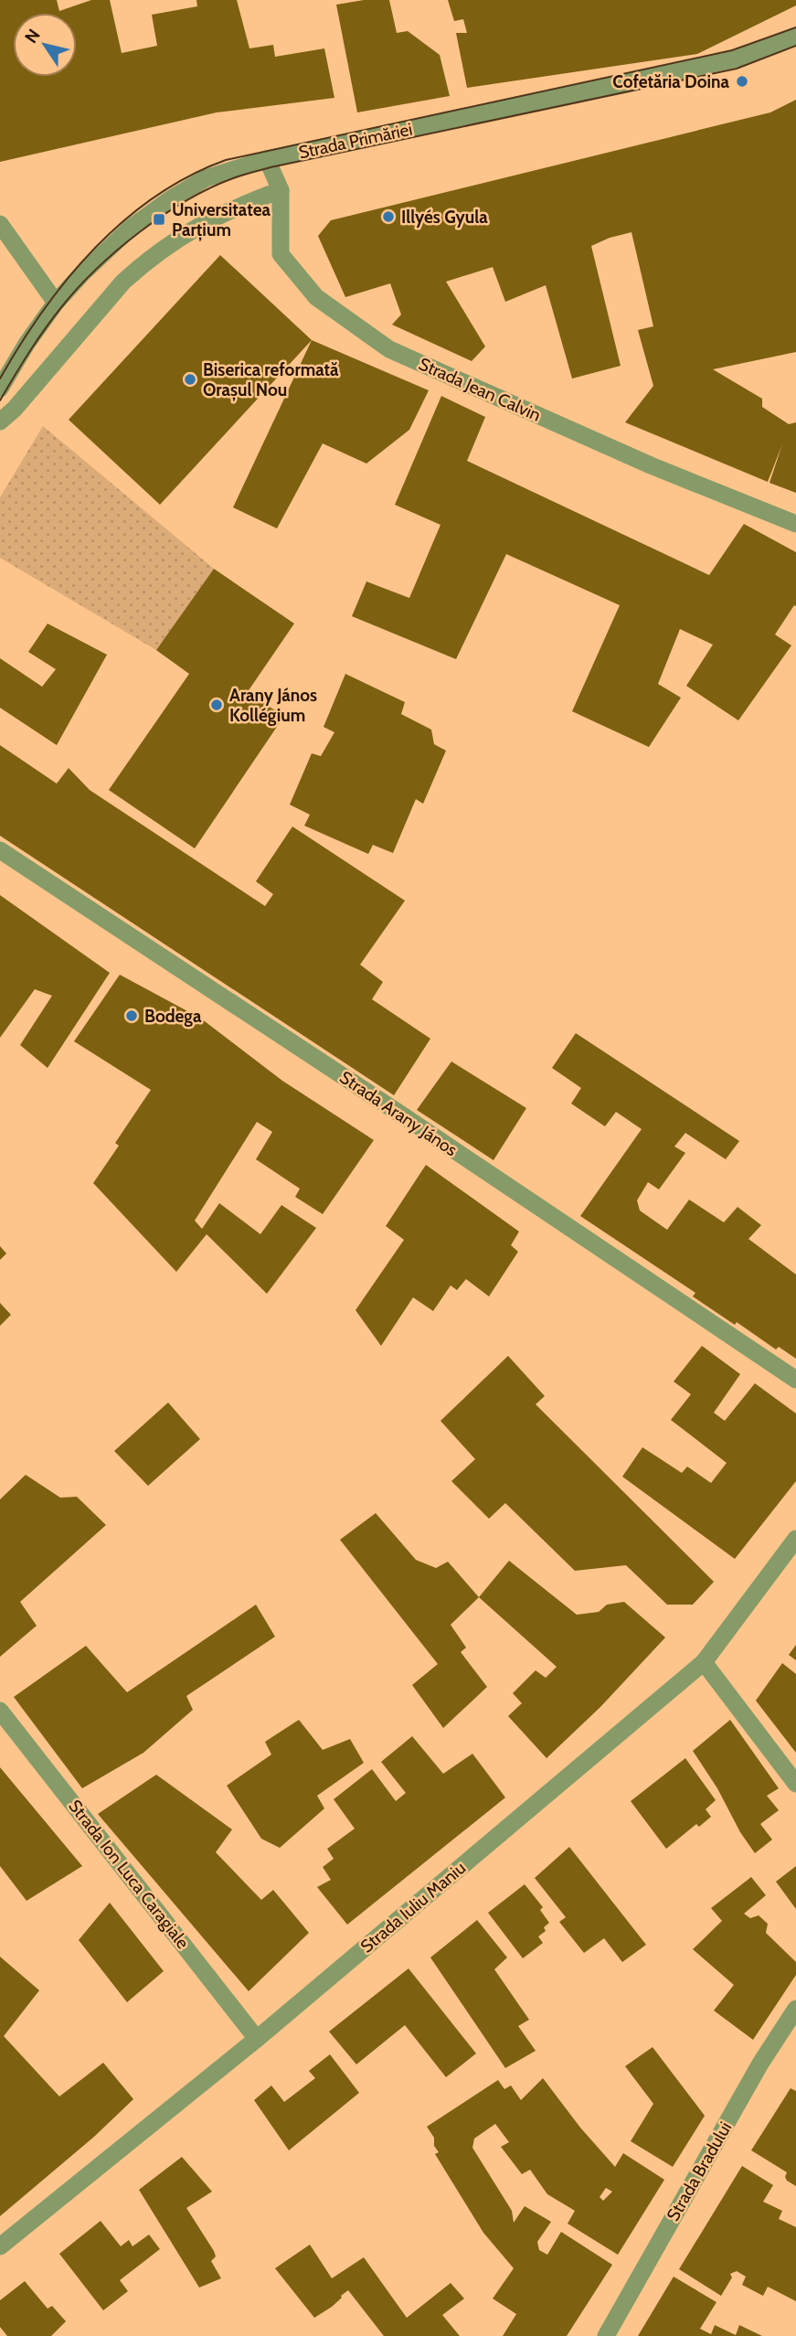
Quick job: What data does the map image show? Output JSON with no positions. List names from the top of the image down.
{
  "streets": {
    "street": [
      "Strada Primăriei",
      "Strada Jean Calvin",
      "Strada Arany János",
      "Strada Ion Luca Caragiale",
      "Strada Iuliu Maniu",
      "Strada Bradului"
    ]
  },
  "crossings": [
    ["Strada Primăriei", "Strada Jean Calvin"],
    ["Strada Ion Luca Caragiale", "Strada Iuliu Maniu"]
  ],
  "places": {
    "other": [
      "Cofetăria Doina",
      "Illyés Gyula",
      "Biserica reformată Orașul Nou",
      "Arany János Kollégium",
      "Bodega"
    ],
    "transit": ["Universitatea Parțium"]
  },
  "north": "top left"
}
